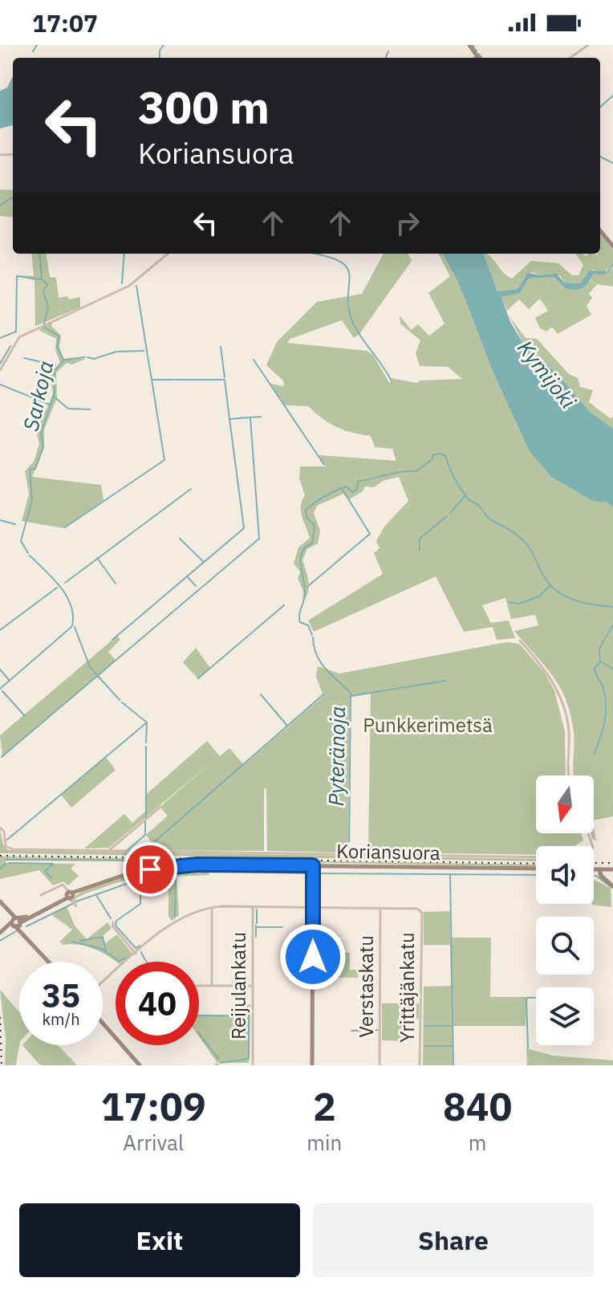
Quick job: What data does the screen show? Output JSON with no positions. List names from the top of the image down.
{
  "streets": {
    "main road": ["Koriansuora"],
    "street": ["Reijulankatu", "Verstaskatu", "Yrittäjänkatu"]
  },
  "crossings": [
    ["Verstaskatu", "Yrittäjänkatu"]
  ],
  "water": ["Kymijoki", "Sarkoja", "Pyteränoja"],
  "parks": ["Punkkerimetsä"],
  "north": "bottom",
  "page": {
    "status": "17:07",
    "turn": ["300 m", "Koriansuora"],
    "speed": "35 km/h",
    "limit": "40",
    "eta": [
      "17:09",
      "Arrival",
      "2",
      "min",
      "840",
      "m"
    ],
    "buttons": ["Exit", "Share"]
  }
}
